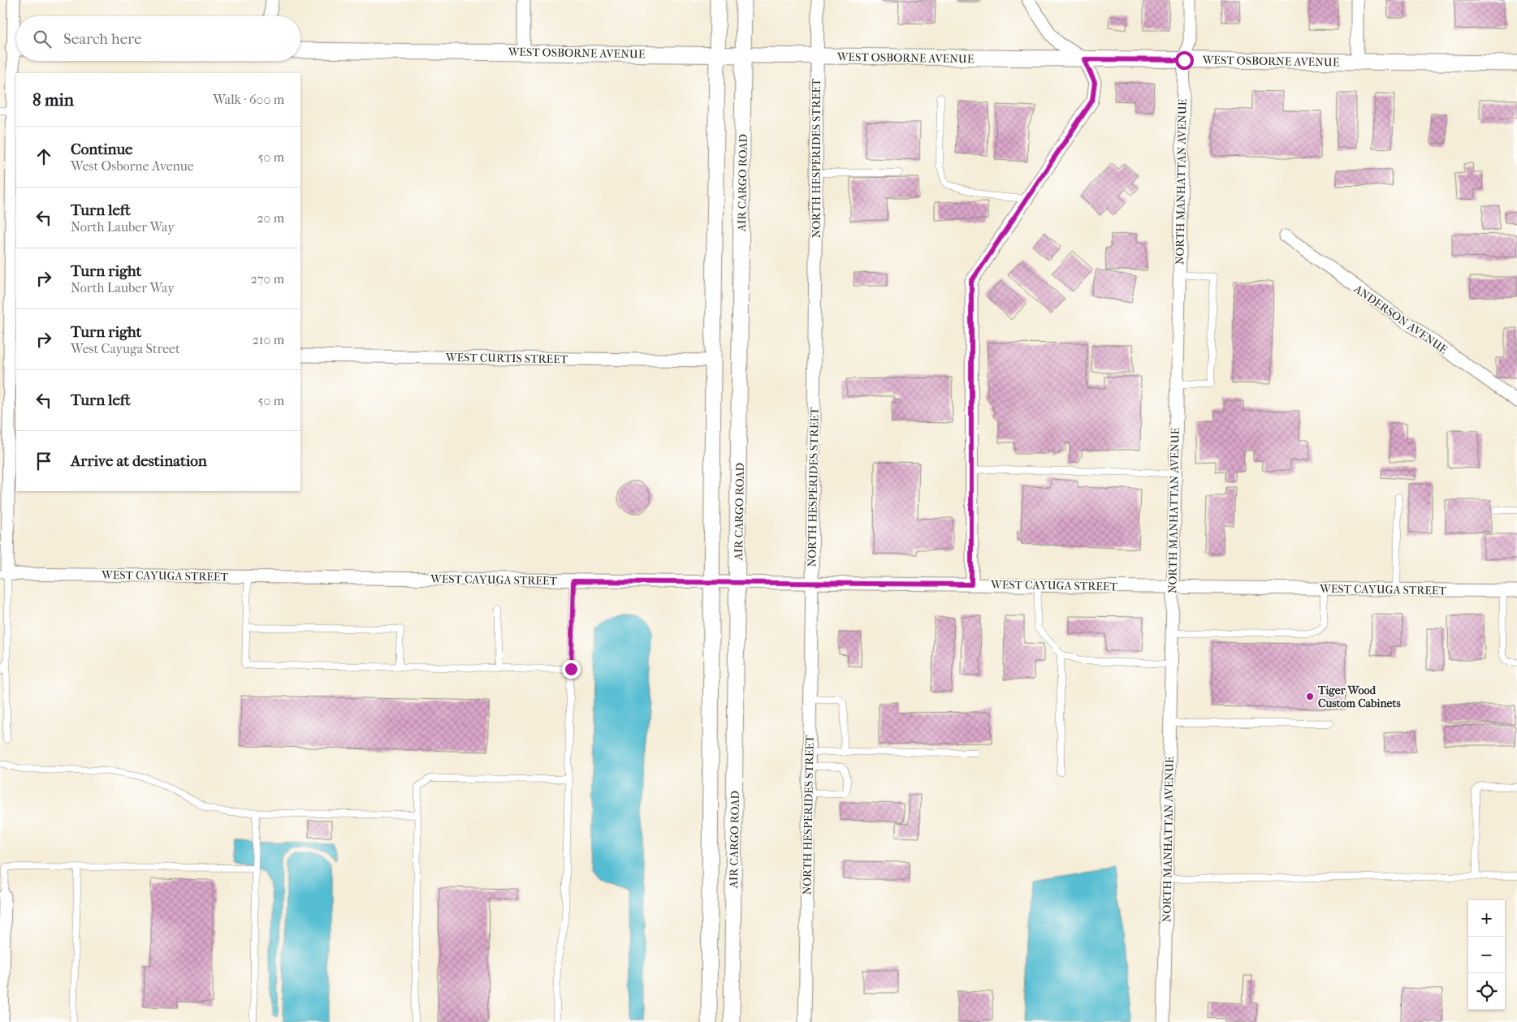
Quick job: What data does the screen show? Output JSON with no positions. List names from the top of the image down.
{
  "streets": {
    "street": [
      "WEST OSBORNE AVENUE",
      "NORTH HESPERIDES STREET",
      "NORTH MANHATTAN AVENUE",
      "AIR CARGO ROAD",
      "ANDERSON AVENUE",
      "WEST CURTIS STREET",
      "WEST CAYUGA STREET"
    ]
  },
  "crossings": [
    ["WEST OSBORNE AVENUE", "NORTH HESPERIDES STREET"],
    ["WEST OSBORNE AVENUE", "NORTH MANHATTAN AVENUE"],
    ["WEST OSBORNE AVENUE", "AIR CARGO ROAD"],
    ["NORTH HESPERIDES STREET", "WEST CAYUGA STREET"],
    ["NORTH MANHATTAN AVENUE", "WEST CAYUGA STREET"],
    ["AIR CARGO ROAD", "WEST CAYUGA STREET"]
  ],
  "places": ["Tiger Wood Custom Cabinets"],
  "page": {
    "search": "Search here",
    "heading": ["8 min", "Walk · 600 m"],
    "list": [
      ["Continue", "West Osborne Avenue", "50 m"],
      ["Turn left", "North Lauber Way", "20 m"],
      ["Turn right", "North Lauber Way", "270 m"],
      ["Turn right", "West Cayuga Street", "210 m"],
      ["Turn left", "50 m"],
      "Arrive at destination"
    ],
    "map_buttons": ["+", "−"]
  }
}
